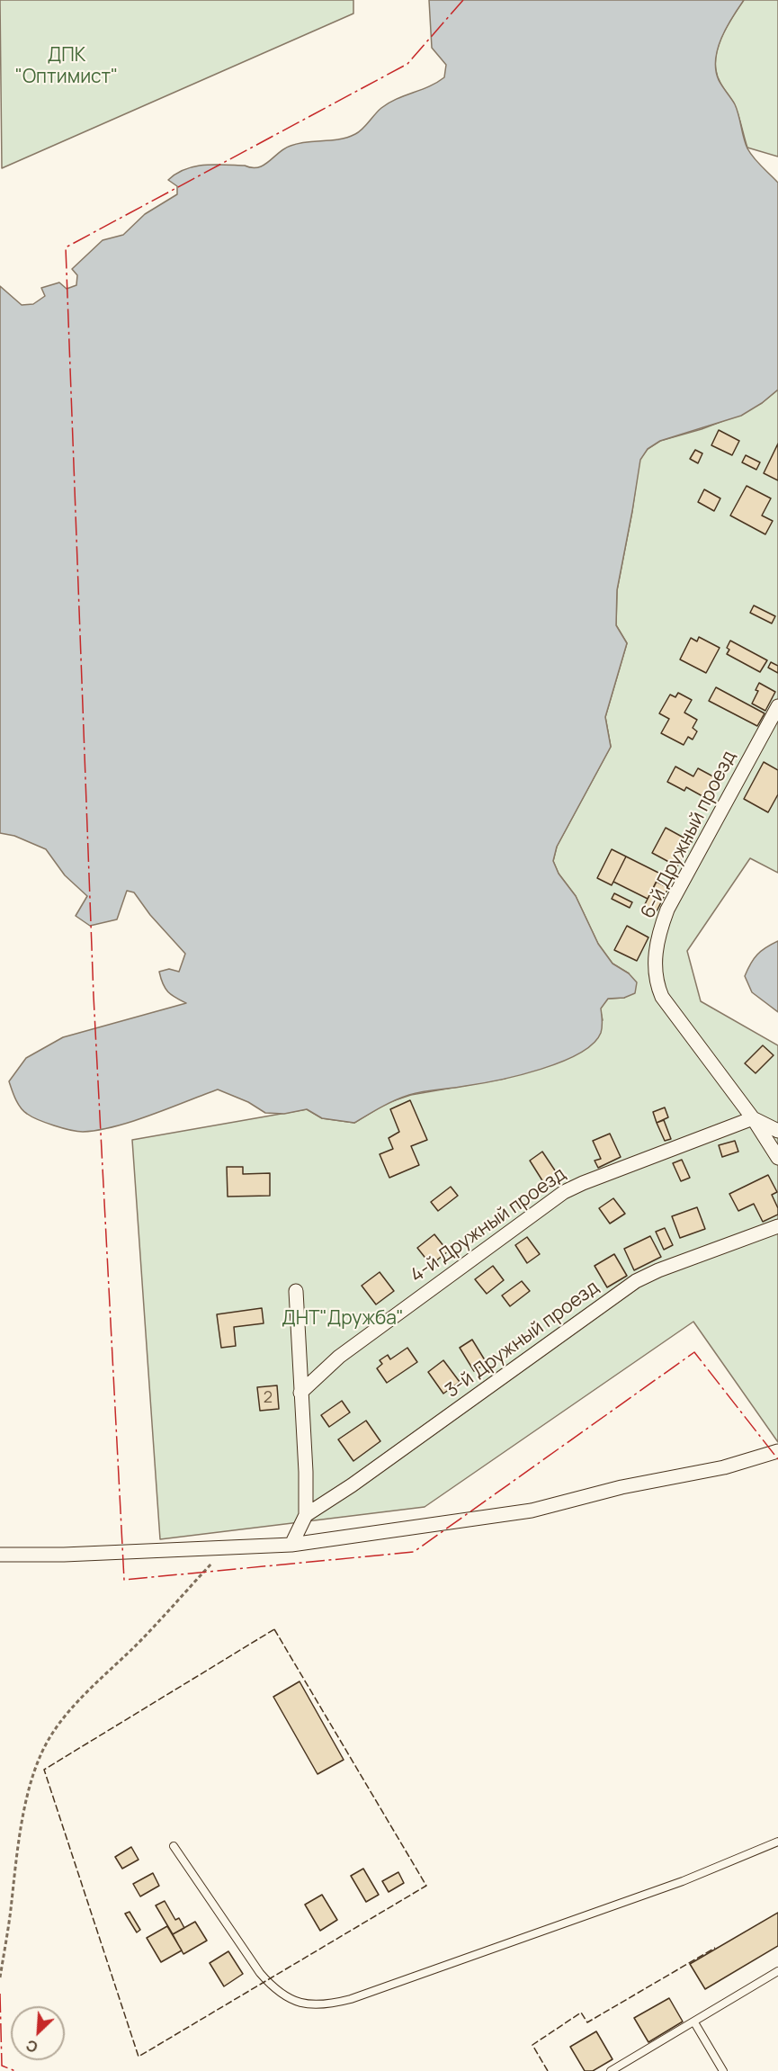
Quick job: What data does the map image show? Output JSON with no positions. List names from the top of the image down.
{
  "streets": {
    "street": ["6-й Дружный проезд", "4-й Дружный проезд", "3-й Дружный проезд"]
  },
  "crossings": [
    ["6-й Дружный проезд", "4-й Дружный проезд"]
  ],
  "parks": ["ДПК \"Оптимист\"", "ДНТ\"Дружба\""],
  "house_numbers": ["2"],
  "north": "bottom left"
}
